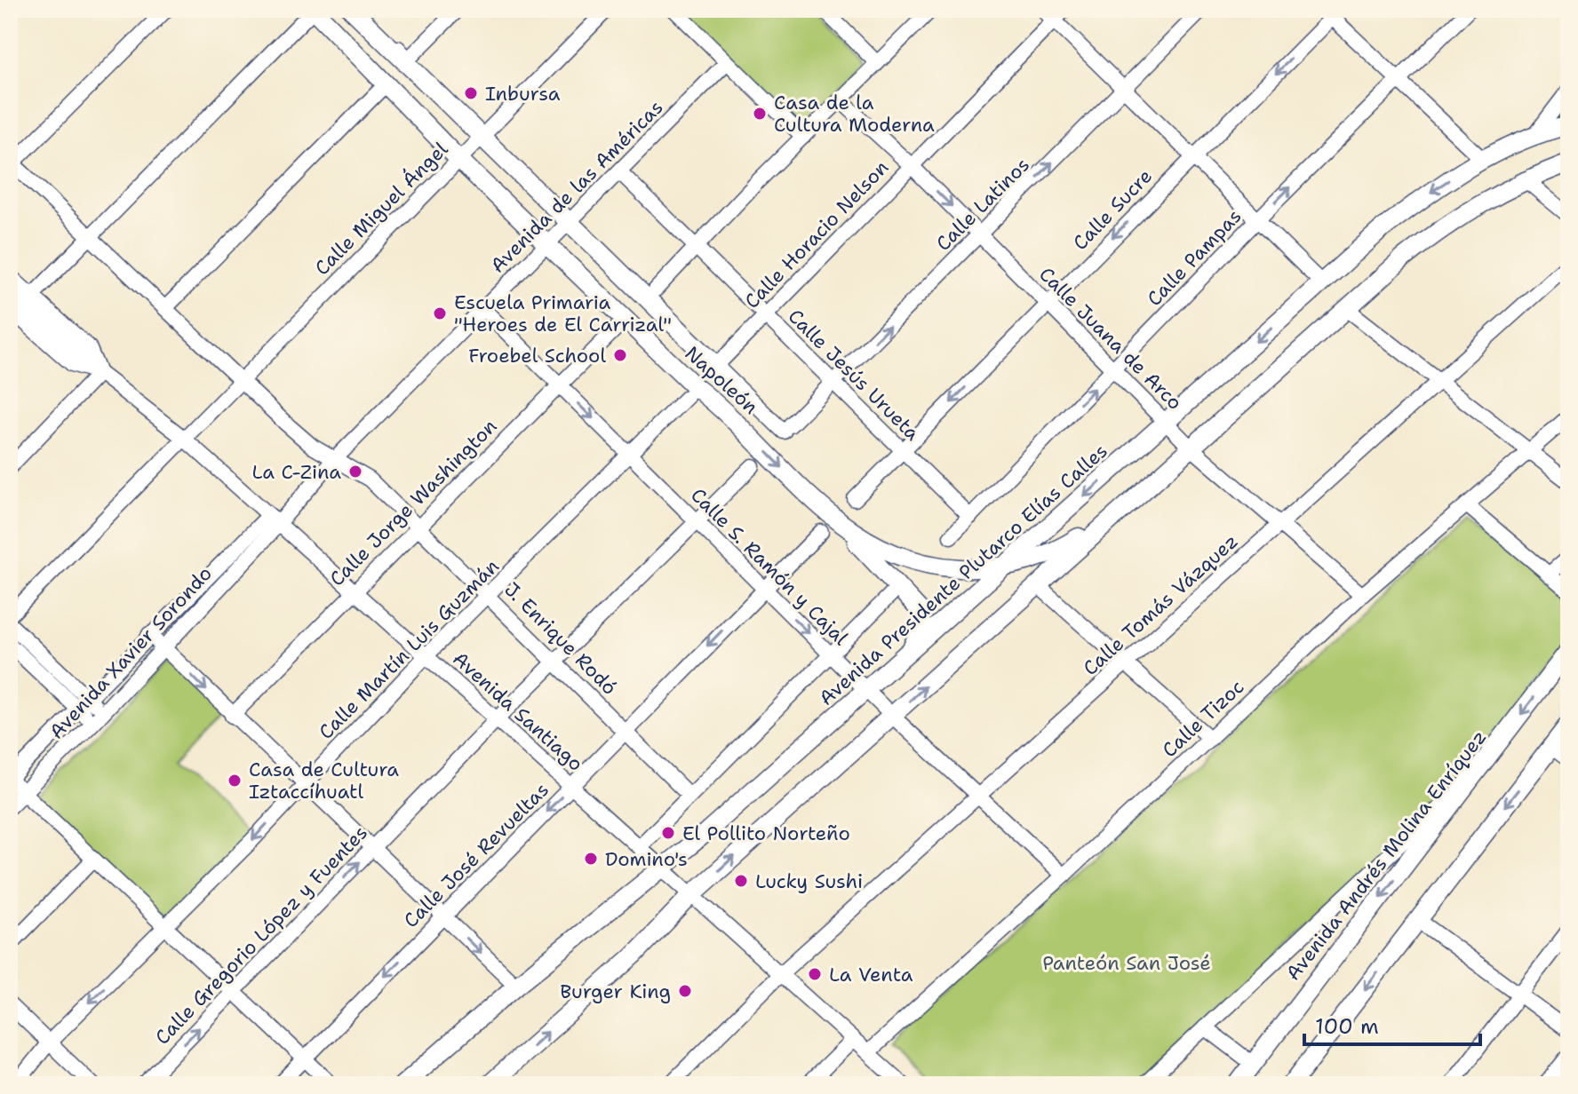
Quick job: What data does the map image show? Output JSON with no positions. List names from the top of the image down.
{
  "streets": {
    "main road": ["Napoleón", "Avenida Presidente Plutarco Elías Calles", "Avenida Andrés Molina Enríquez"],
    "street": [
      "Avenida de las Américas",
      "Calle Latinos",
      "Calle Miguel Ángel",
      "Calle Sucre",
      "Calle Horacio Nelson",
      "Calle Pampas",
      "Calle Juana de Arco",
      "Calle Jesús Urueta",
      "Calle Jorge Washington",
      "Calle S. Ramón y Cajal",
      "Calle Tomás Vázquez",
      "J. Enrique Rodó",
      "Calle Martín Luis Guzmán",
      "Avenida Xavier Sorondo",
      "Avenida Santiago",
      "Calle Tizoc",
      "Calle José Revueltas",
      "Calle Gregorio López y Fuentes"
    ]
  },
  "crossings": [
    ["Avenida de las Américas", "Calle Jesús Urueta"],
    ["Avenida de las Américas", "Napoleón"],
    ["Avenida de las Américas", "Calle S. Ramón y Cajal"],
    ["Avenida de las Américas", "J. Enrique Rodó"],
    ["Avenida de las Américas", "Avenida Xavier Sorondo"],
    ["Avenida de las Américas", "Avenida Santiago"],
    ["Calle Latinos", "Calle Juana de Arco"],
    ["Calle Latinos", "Calle Jesús Urueta"],
    ["Calle Latinos", "Napoleón"],
    ["Calle Miguel Ángel", "Napoleón"],
    ["Calle Miguel Ángel", "J. Enrique Rodó"],
    ["Calle Miguel Ángel", "Avenida Santiago"],
    ["Calle Sucre", "Calle Juana de Arco"],
    ["Calle Sucre", "Calle Jesús Urueta"],
    ["Calle Horacio Nelson", "Calle Juana de Arco"],
    ["Calle Horacio Nelson", "Calle Jesús Urueta"],
    ["Calle Horacio Nelson", "Napoleón"],
    ["Calle Pampas", "Calle Juana de Arco"],
    ["Calle Pampas", "Calle Jesús Urueta"],
    ["Calle Juana de Arco", "Avenida Presidente Plutarco Elías Calles"],
    ["Calle Juana de Arco", "Calle Tomás Vázquez"],
    ["Calle Juana de Arco", "Calle Tizoc"],
    ["Napoleón", "Calle Jorge Washington"],
    ["Napoleón", "Avenida Presidente Plutarco Elías Calles"],
    ["Napoleón", "Calle José Revueltas"],
    ["Calle Jorge Washington", "Calle S. Ramón y Cajal"],
    ["Calle Jorge Washington", "J. Enrique Rodó"],
    ["Calle Jorge Washington", "Avenida Santiago"],
    ["Calle S. Ramón y Cajal", "Avenida Presidente Plutarco Elías Calles"],
    ["Calle S. Ramón y Cajal", "Calle Tomás Vázquez"],
    ["Calle S. Ramón y Cajal", "Calle Martín Luis Guzmán"],
    ["Calle S. Ramón y Cajal", "Calle Tizoc"],
    ["Calle S. Ramón y Cajal", "Calle José Revueltas"],
    ["Avenida Presidente Plutarco Elías Calles", "Avenida Santiago"],
    ["Calle Tomás Vázquez", "Avenida Santiago"],
    ["J. Enrique Rodó", "Calle Martín Luis Guzmán"],
    ["J. Enrique Rodó", "Calle José Revueltas"],
    ["Calle Martín Luis Guzmán", "Avenida Santiago"],
    ["Avenida Xavier Sorondo", "Avenida Santiago"],
    ["Avenida Santiago", "Calle Tizoc"],
    ["Avenida Santiago", "Calle José Revueltas"],
    ["Avenida Santiago", "Calle Gregorio López y Fuentes"]
  ],
  "one_way": [
    "Calle Latinos",
    "Calle Sucre",
    "Calle Pampas",
    "Calle Gregorio López y Fuentes"
  ],
  "parks": ["Panteón San José"],
  "places": [
    "Inbursa",
    "Casa de la Cultura Moderna",
    "Escuela Primaria \"Heroes de El Carrizal\"",
    "Froebel School",
    "La C-Zina",
    "Casa de Cultura Iztaccíhuatl",
    "El Pollito Norteño",
    "Domino's",
    "Lucky Sushi",
    "La Venta",
    "Burger King"
  ],
  "scale_bar": "100 m"
}
